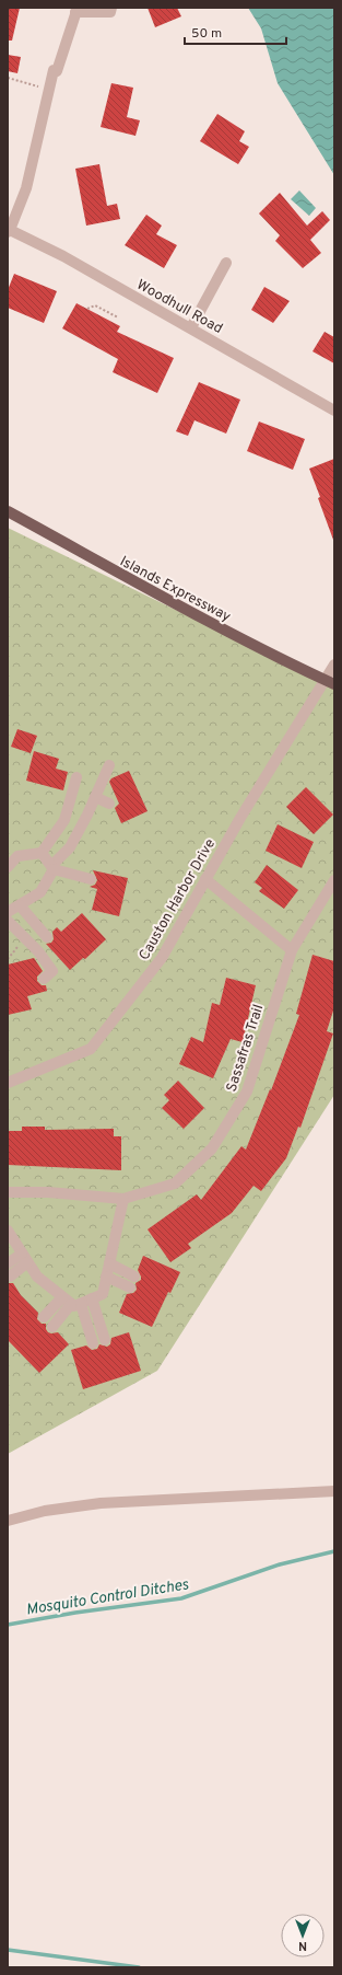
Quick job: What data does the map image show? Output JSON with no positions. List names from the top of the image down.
{
  "streets": {
    "main road": ["Islands Expressway"],
    "street": ["Woodhull Road", "Causton Harbor Drive", "Sassafras Trail"]
  },
  "crossings": [
    ["Islands Expressway", "Causton Harbor Drive"]
  ],
  "water": ["Mosquito Control Ditches"],
  "scale_bar": "50 m",
  "north": "bottom"
}
